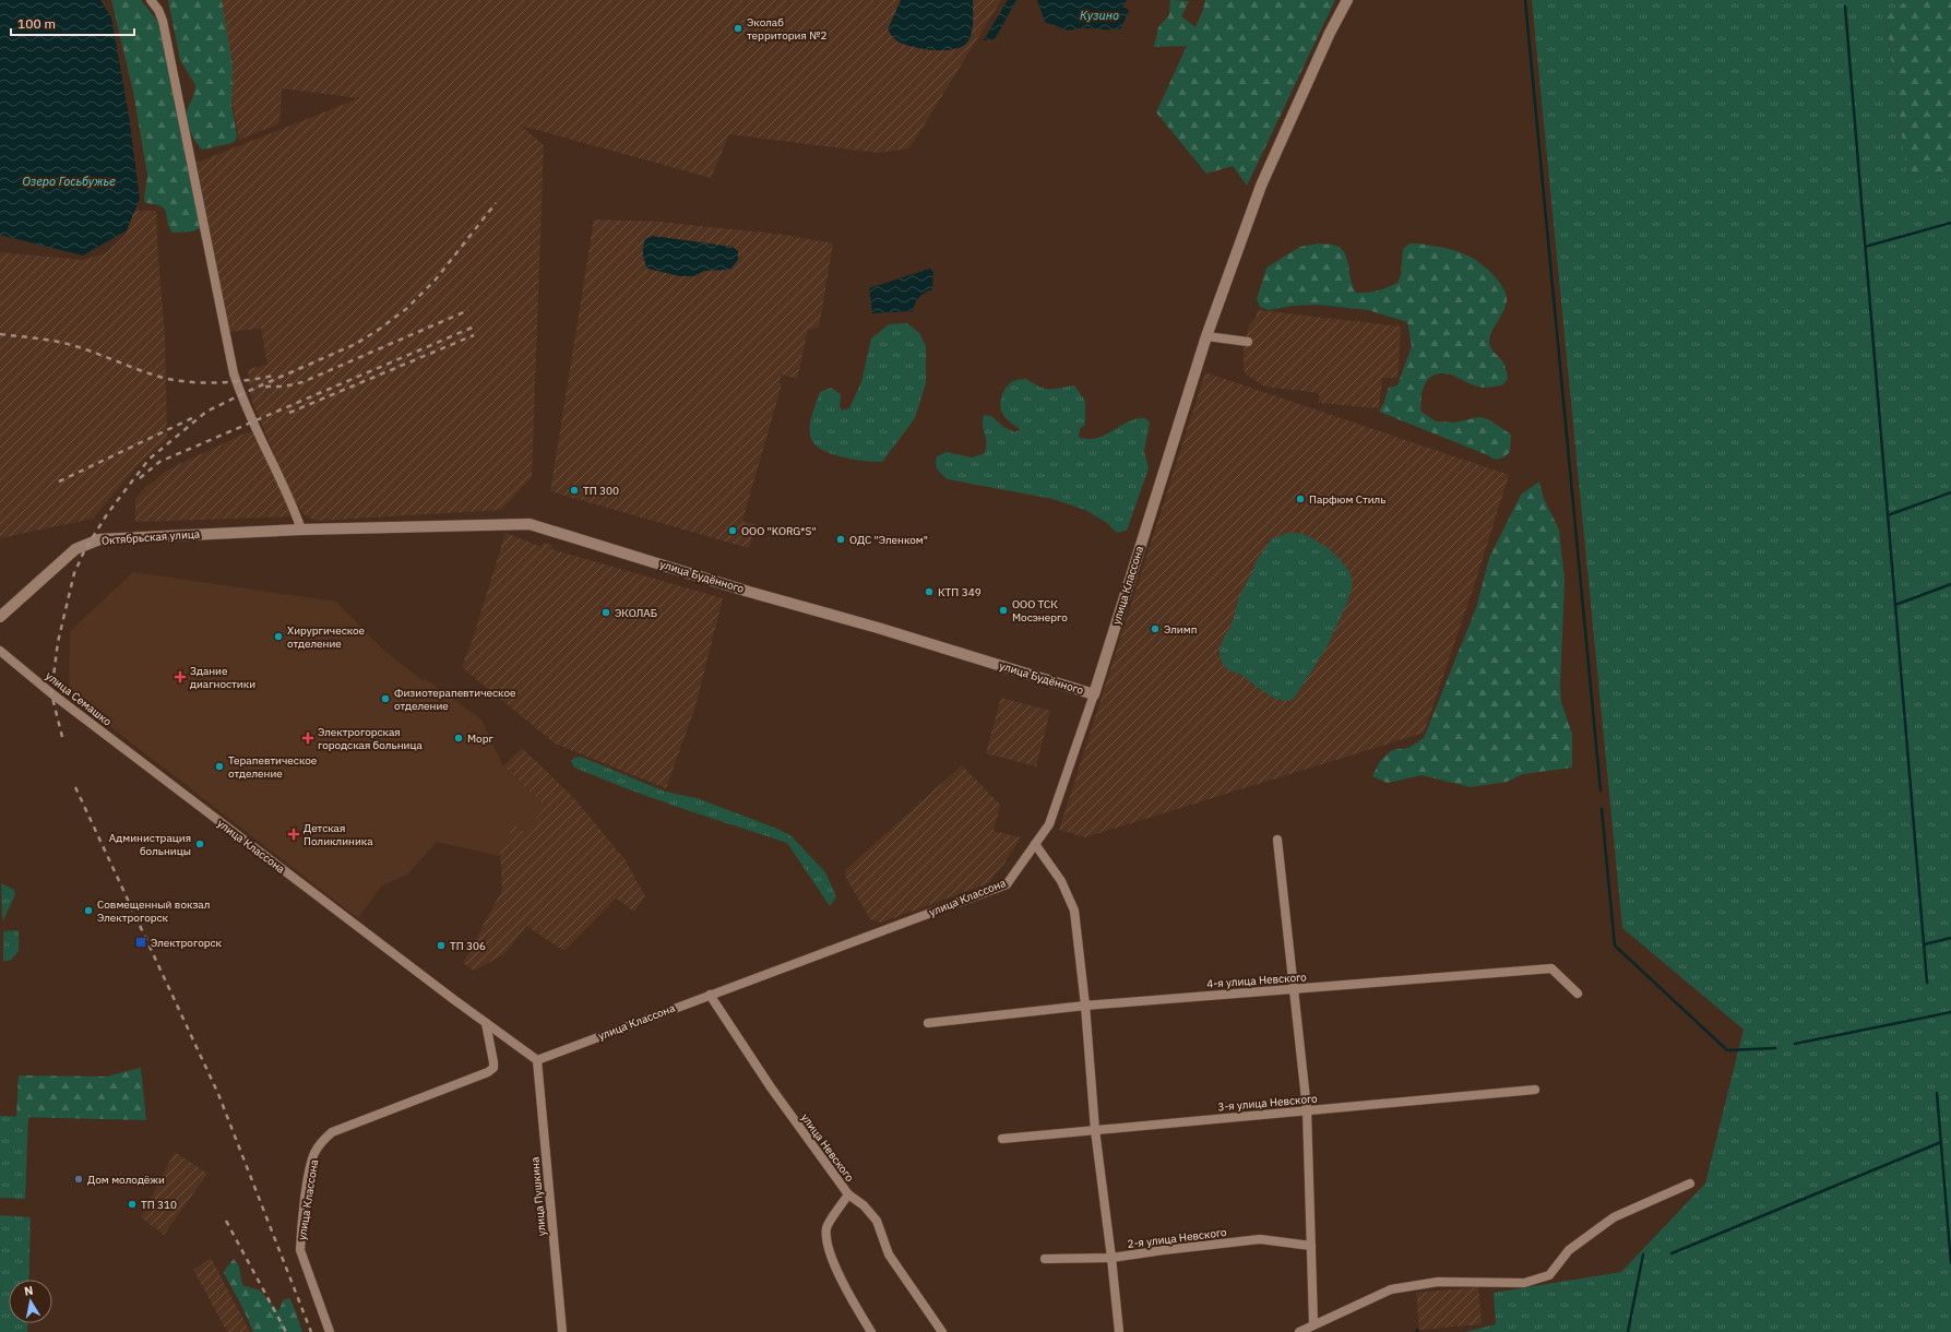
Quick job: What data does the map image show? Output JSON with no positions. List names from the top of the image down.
{
  "streets": {
    "street": [
      "Октябрьская улица",
      "улица Будённого",
      "улица Классона",
      "улица Семашко",
      "4-я улица Невского",
      "3-я улица Невского",
      "улица Невского",
      "улица Пушкина",
      "2-я улица Невского"
    ]
  },
  "crossings": [
    ["Октябрьская улица", "улица Будённого"],
    ["улица Будённого", "улица Классона"],
    ["улица Классона", "улица Семашко"],
    ["улица Классона", "улица Невского"],
    ["улица Классона", "улица Пушкина"]
  ],
  "water": ["Кузино", "Озеро Госьбужье"],
  "places": {
    "other": [
      "Эколаб территория №2",
      "ТП 300",
      "Парфюм Стиль",
      "ООО \"KORG*S\"",
      "ОДС \"Эленком\"",
      "КТП 349",
      "ООО ТСК Мосэнерго",
      "ЭКОЛАБ",
      "Элимп",
      "Хирургическое отделение",
      "Физиотерапевтическое отделение",
      "Морг",
      "Терапевтическое отделение",
      "Администрация больницы",
      "Совмещенный вокзал Электрогорск",
      "ТП 306",
      "Дом молодёжи",
      "ТП 310"
    ],
    "health": ["Здание диагностики", "Электрогорская городская больница", "Детская Поликлиника"],
    "transit": ["Электрогорск"]
  },
  "scale_bar": "100 m",
  "north": "top"
}
